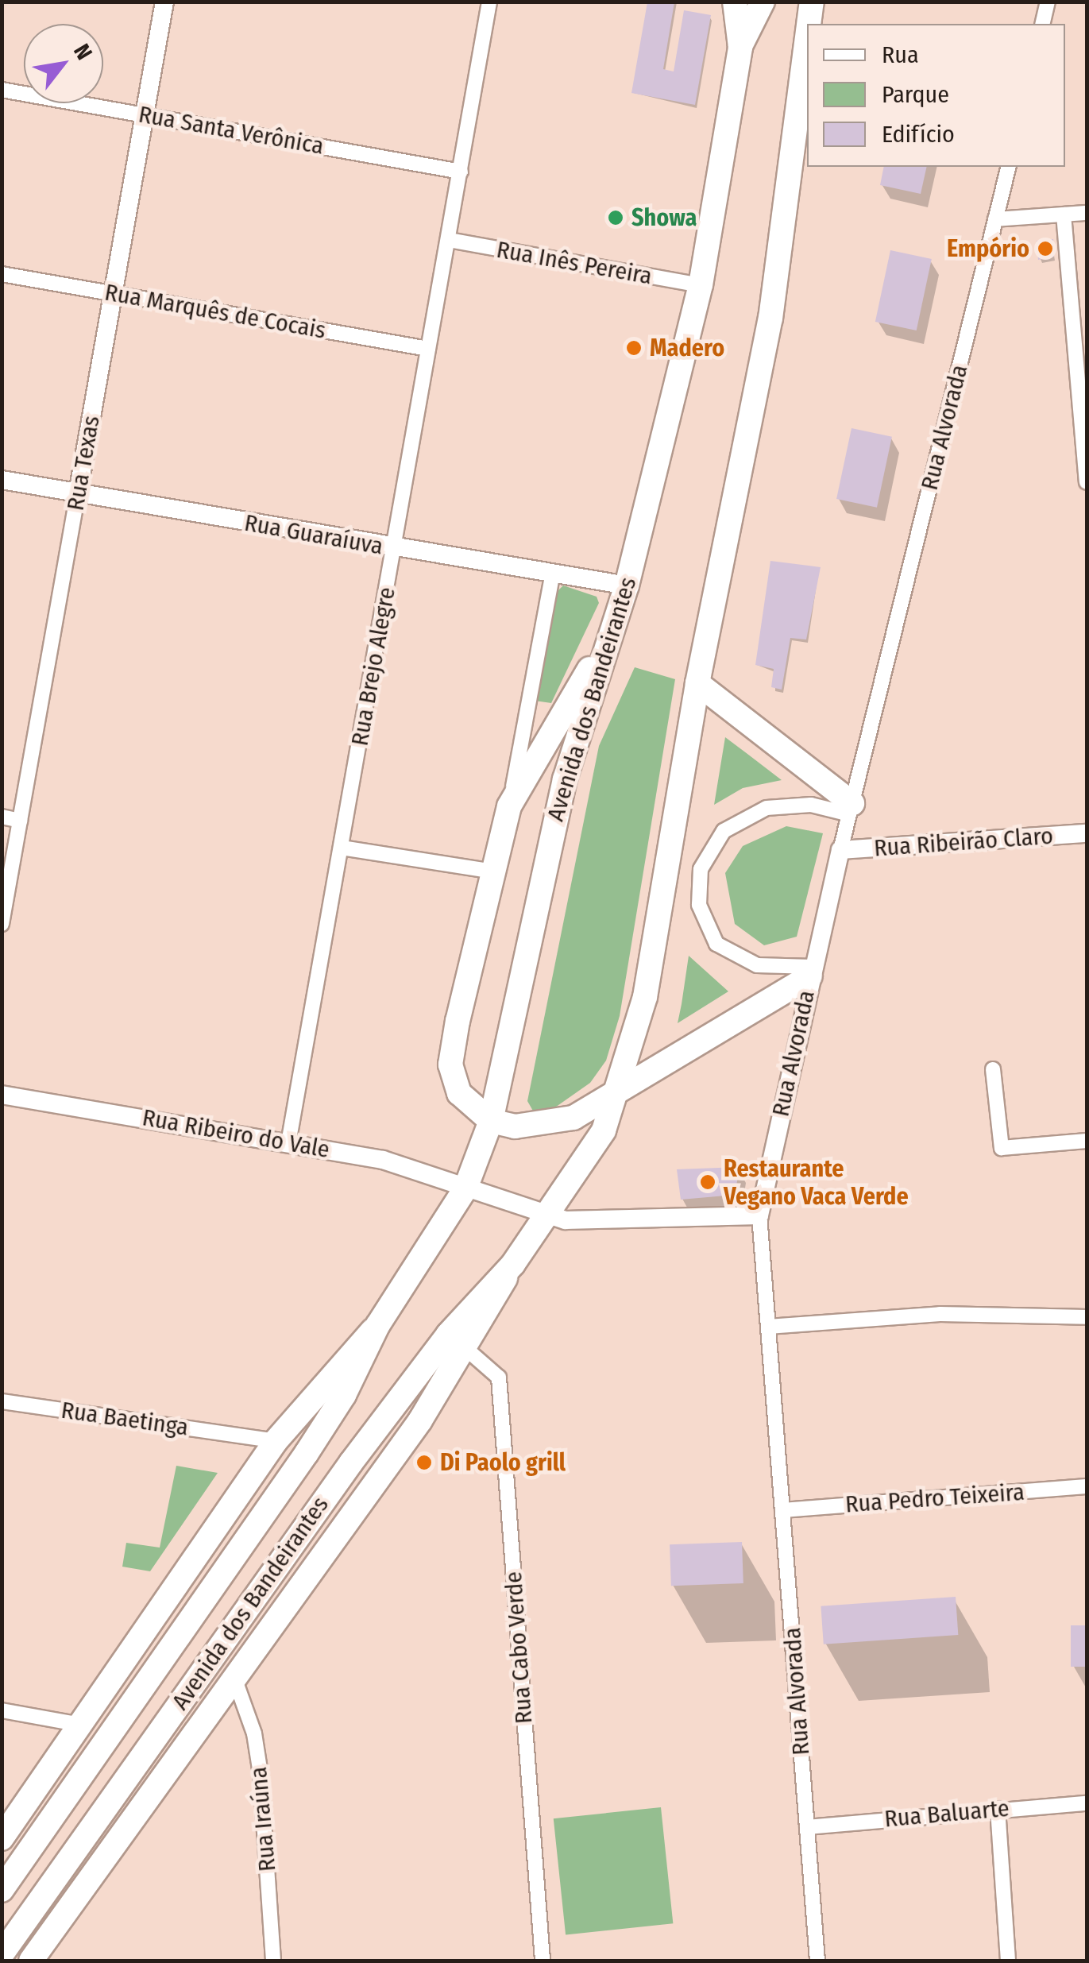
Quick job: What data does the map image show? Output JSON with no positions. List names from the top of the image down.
{
  "streets": {
    "main road": ["Avenida dos Bandeirantes"],
    "street": [
      "Rua Santa Verônica",
      "Rua Inês Pereira",
      "Rua Marquês de Cocais",
      "Rua Alvorada",
      "Rua Texas",
      "Rua Guaraíuva",
      "Rua Brejo Alegre",
      "Rua Ribeirão Claro",
      "Rua Ribeiro do Vale",
      "Rua Baetinga",
      "Rua Pedro Teixeira",
      "Rua Cabo Verde",
      "Rua Baluarte",
      "Rua Iraúna"
    ]
  },
  "crossings": [
    ["Rua Santa Verônica", "Rua Texas"],
    ["Rua Santa Verônica", "Rua Brejo Alegre"],
    ["Rua Inês Pereira", "Rua Brejo Alegre"],
    ["Rua Inês Pereira", "Avenida dos Bandeirantes"],
    ["Rua Marquês de Cocais", "Rua Texas"],
    ["Rua Marquês de Cocais", "Rua Brejo Alegre"],
    ["Rua Alvorada", "Rua Ribeirão Claro"],
    ["Rua Alvorada", "Rua Pedro Teixeira"],
    ["Rua Alvorada", "Rua Baluarte"],
    ["Rua Texas", "Rua Guaraíuva"],
    ["Rua Guaraíuva", "Rua Brejo Alegre"],
    ["Rua Guaraíuva", "Avenida dos Bandeirantes"],
    ["Rua Brejo Alegre", "Rua Ribeiro do Vale"],
    ["Avenida dos Bandeirantes", "Rua Ribeiro do Vale"],
    ["Avenida dos Bandeirantes", "Rua Baetinga"],
    ["Avenida dos Bandeirantes", "Rua Cabo Verde"],
    ["Avenida dos Bandeirantes", "Rua Iraúna"]
  ],
  "places": [
    "Showa",
    "Empório",
    "Madero",
    "Restaurante Vegano Vaca Verde",
    "Di Paolo grill"
  ],
  "legend": ["Rua", "Parque", "Edifício"],
  "north": "top right"
}
